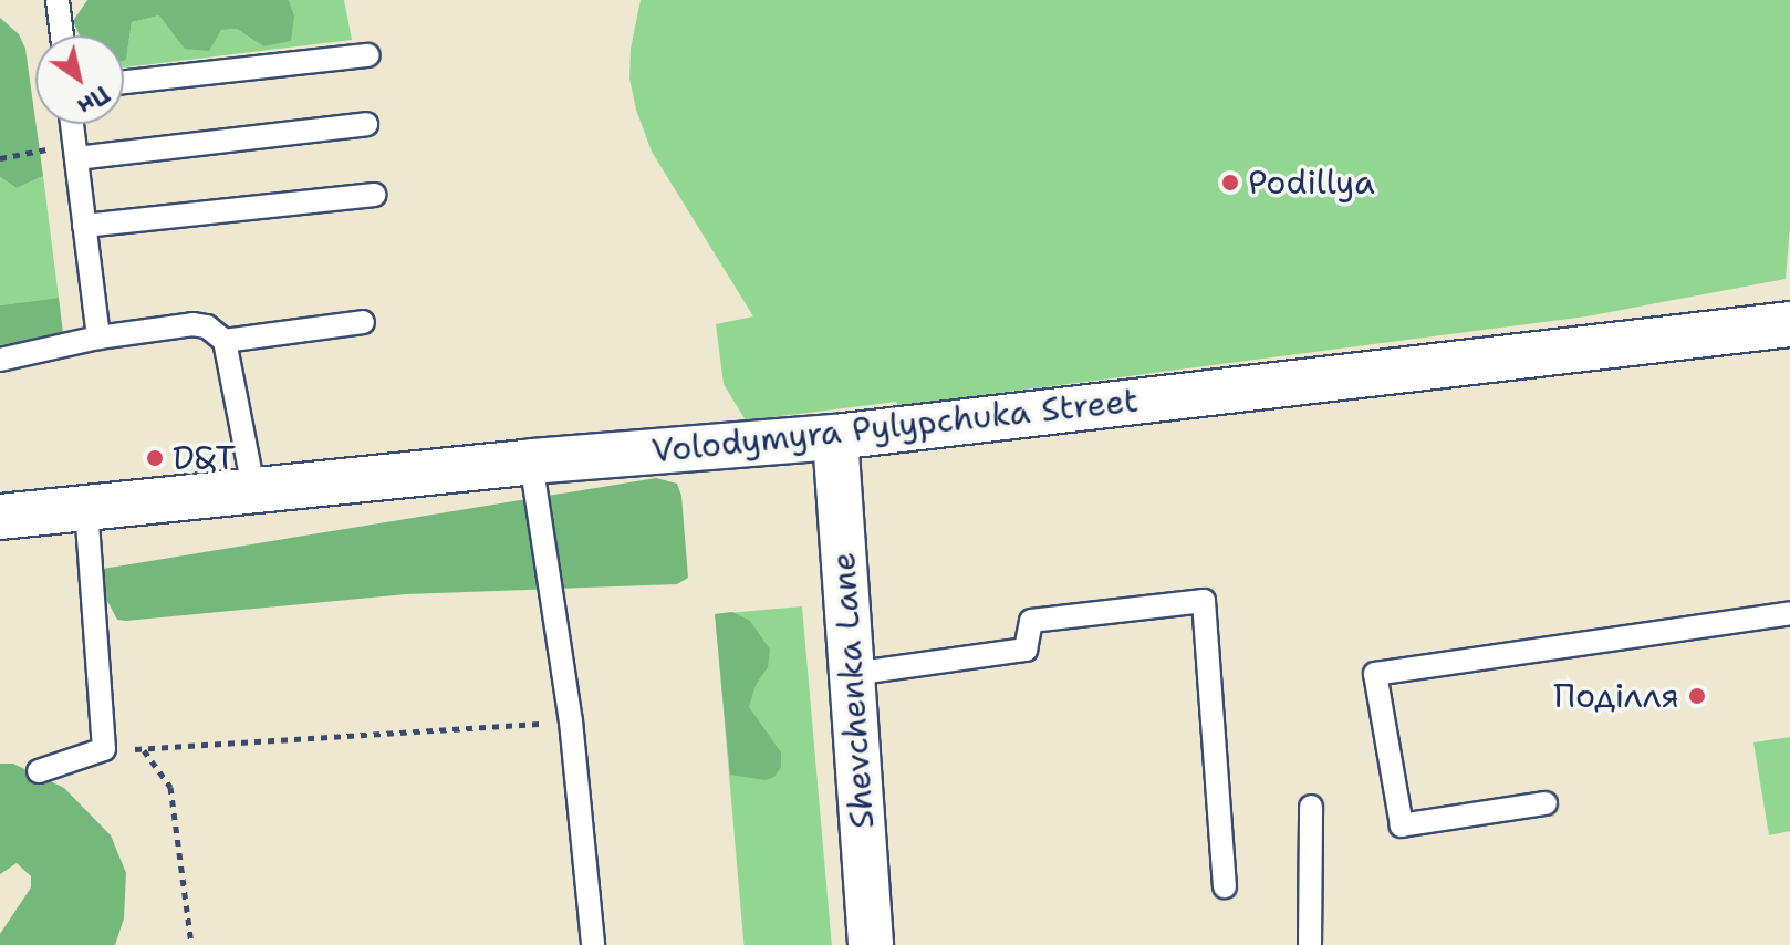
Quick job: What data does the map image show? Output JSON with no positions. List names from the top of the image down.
{
  "streets": {
    "street": ["Volodymyra Pylypchuka Street", "Shevchenka Lane"]
  },
  "crossings": [
    ["Volodymyra Pylypchuka Street", "Shevchenka Lane"]
  ],
  "places": ["Podillya", "D&T", "Поділля"],
  "north": "bottom right"
}
